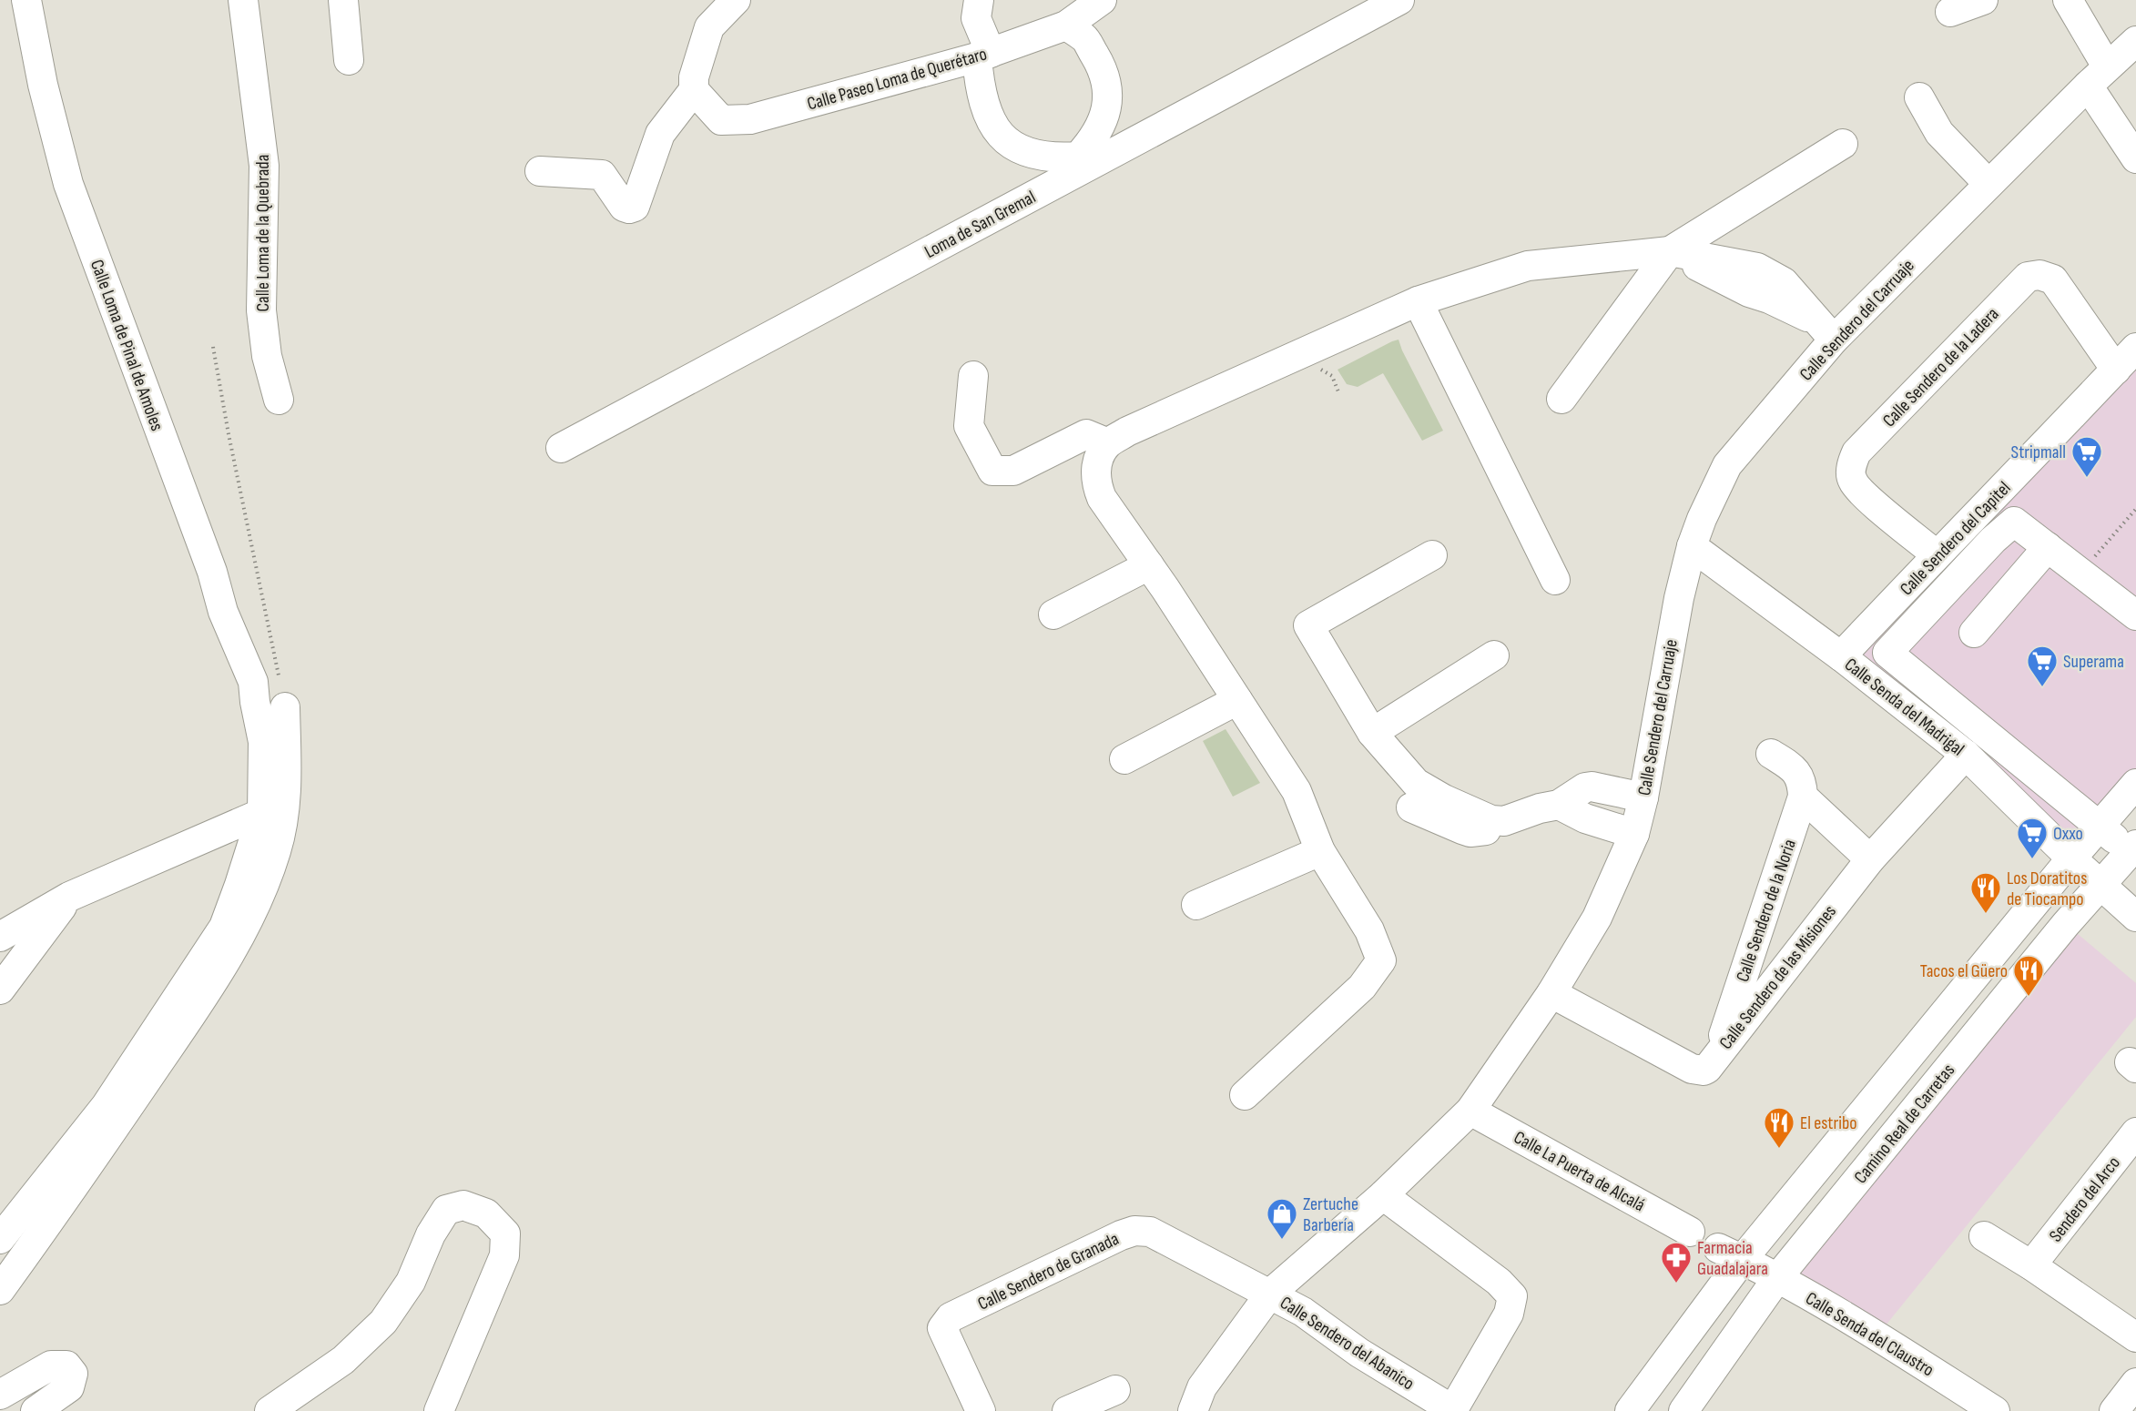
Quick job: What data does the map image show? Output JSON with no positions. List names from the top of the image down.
{
  "streets": {
    "street": [
      "Calle Paseo Loma de Querétaro",
      "Loma de San Gremal",
      "Calle Loma de la Quebrada",
      "Calle Sendero del Carruaje",
      "Calle Loma de Pinal de Amoles",
      "Calle Sendero de la Ladera",
      "Calle Sendero del Capitel",
      "Calle Senda del Madrigal",
      "Calle Sendero de la Noria",
      "Calle Sendero de las Misiones",
      "Camino Real de Carretas",
      "Calle La Puerta de Alcalá",
      "Sendero del Arco",
      "Calle Sendero de Granada",
      "Calle Senda del Claustro",
      "Calle Sendero del Abanico"
    ]
  },
  "crossings": [
    ["Calle Paseo Loma de Querétaro", "Loma de San Gremal"],
    ["Calle Sendero del Carruaje", "Calle Senda del Madrigal"],
    ["Calle Sendero del Carruaje", "Calle Sendero de las Misiones"],
    ["Calle Sendero del Carruaje", "Calle La Puerta de Alcalá"],
    ["Calle Sendero del Carruaje", "Calle Sendero de Granada"],
    ["Calle Sendero del Carruaje", "Calle Sendero del Abanico"],
    ["Calle Sendero de la Ladera", "Calle Sendero del Capitel"],
    ["Calle Sendero del Capitel", "Calle Senda del Madrigal"],
    ["Calle Senda del Madrigal", "Calle Sendero de las Misiones"],
    ["Calle Senda del Madrigal", "Camino Real de Carretas"],
    ["Calle Sendero de la Noria", "Calle Sendero de las Misiones"],
    ["Camino Real de Carretas", "Calle Senda del Claustro"],
    ["Calle Sendero de Granada", "Calle Sendero del Abanico"]
  ],
  "places": {
    "supermarket": ["Stripmall", "Superama", "Oxxo"],
    "restaurant": ["Los Doratitos de Tiocampo", "Tacos el Güero", "El estribo"],
    "shop": ["Zertuche Barbería"],
    "pharmacy": ["Farmacia Guadalajara"]
  }
}
